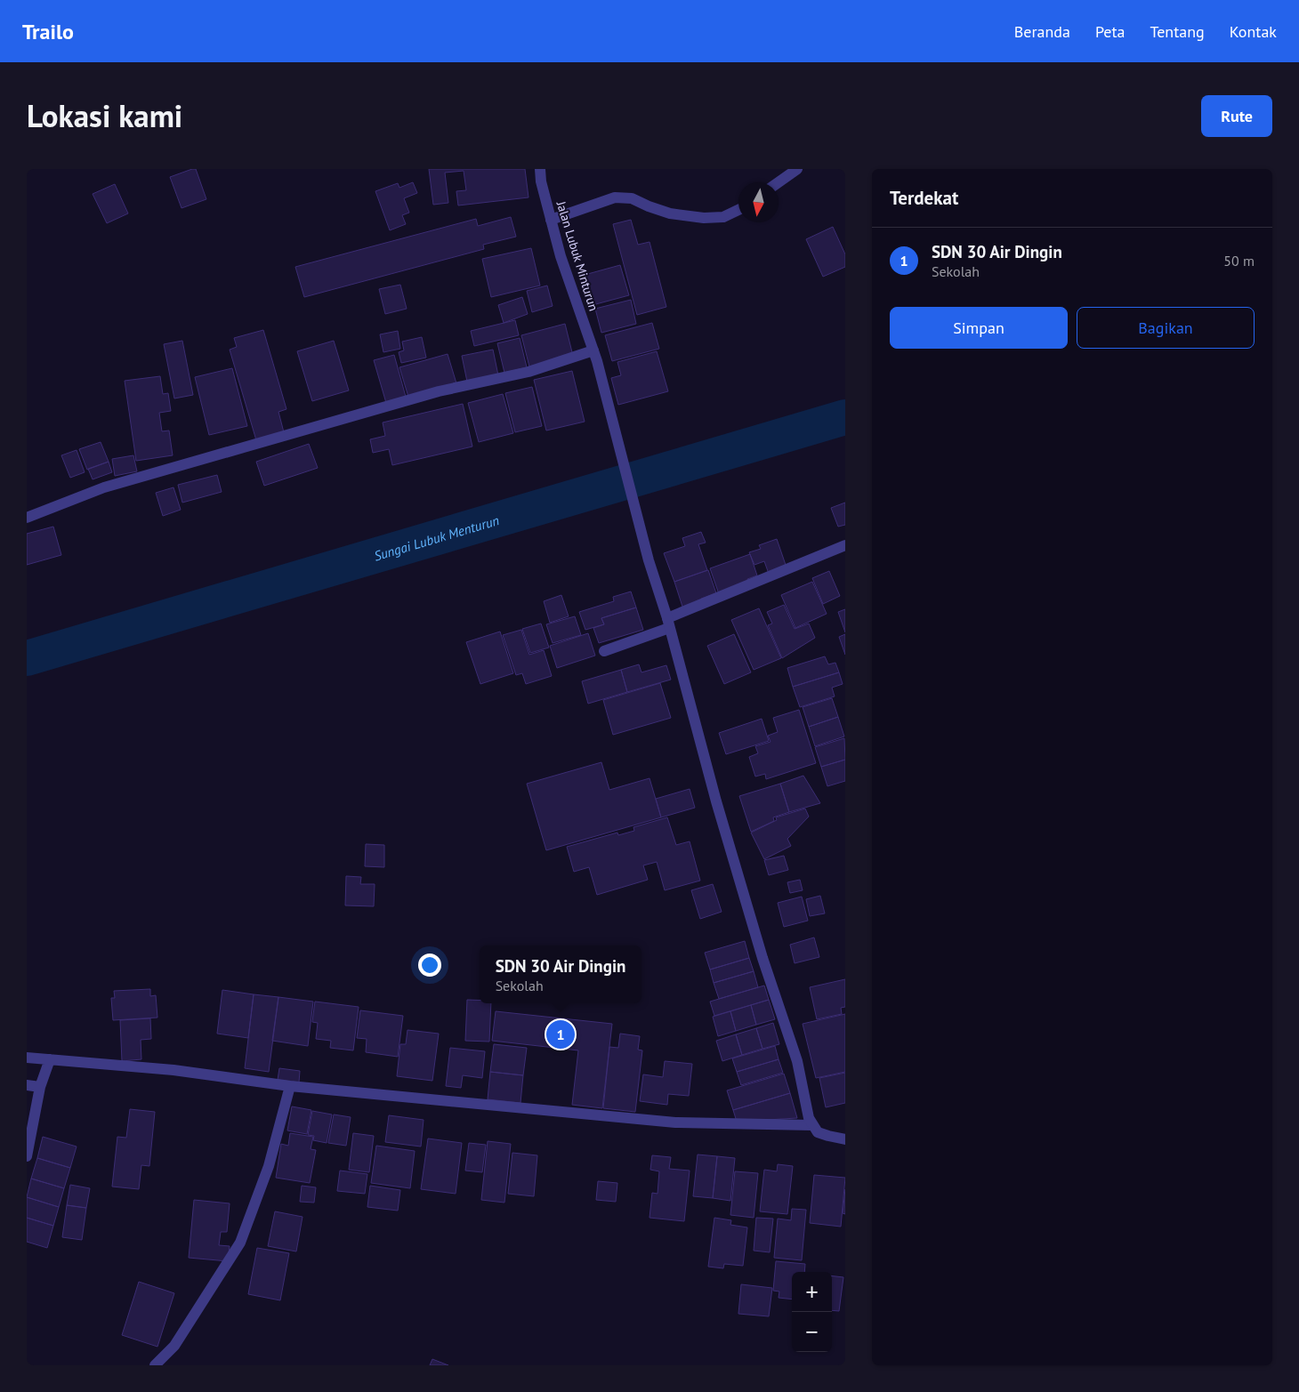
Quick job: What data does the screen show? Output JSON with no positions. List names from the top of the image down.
{
  "streets": {
    "street": ["Jalan Lubuk Minturun"]
  },
  "water": ["Sungai Lubuk Menturun"],
  "north": "bottom",
  "page": {
    "header": "Trailo",
    "nav": [
      "Beranda",
      "Peta",
      "Tentang",
      "Kontak"
    ],
    "title": "Lokasi kami",
    "buttons": [
      "Rute",
      ["Simpan", "Bagikan"]
    ],
    "heading": "Terdekat",
    "list": [
      {
        "mark": "1",
        "name": "SDN 30 Air Dingin",
        "note": "Sekolah",
        "value": "50 m"
      }
    ],
    "popup": ["SDN 30 Air Dingin", "Sekolah"],
    "pins": "1",
    "map_buttons": ["+", "−"]
  }
}
